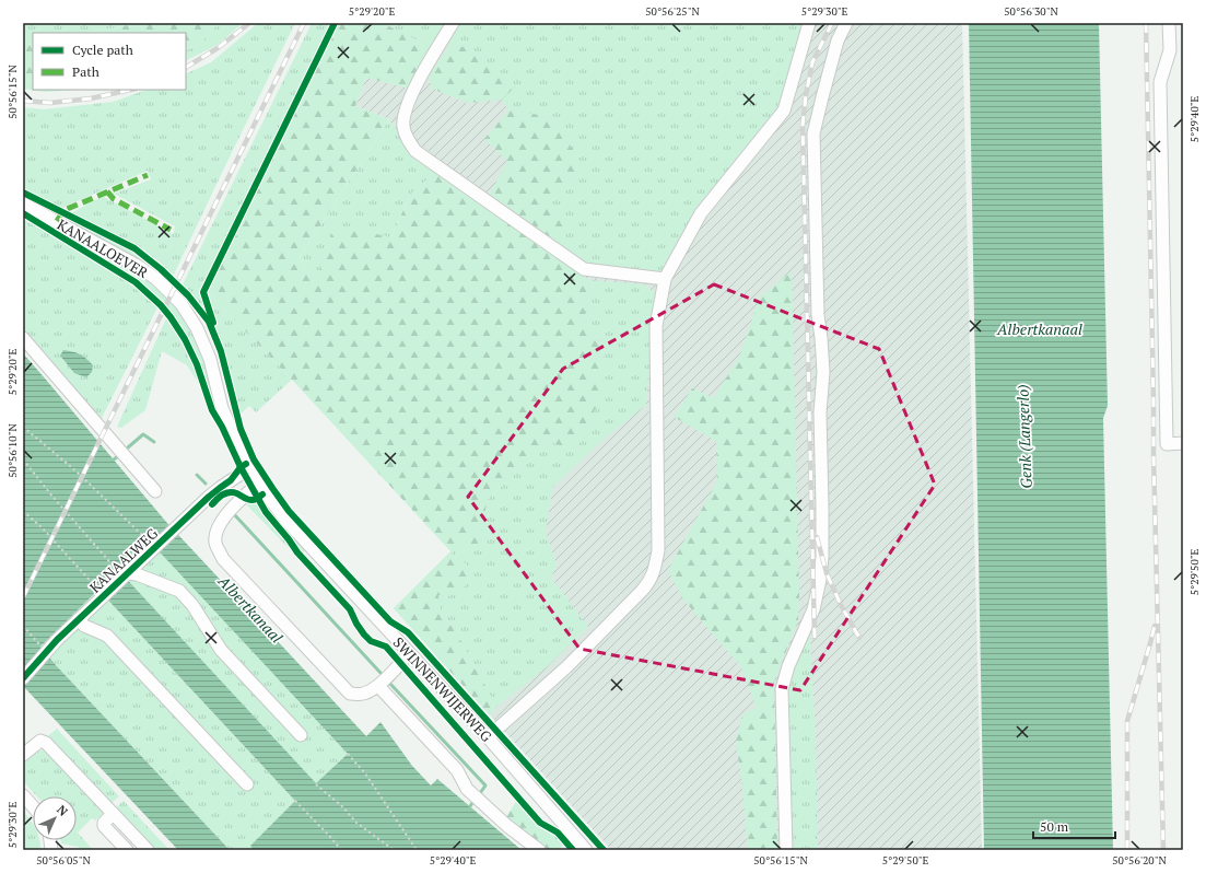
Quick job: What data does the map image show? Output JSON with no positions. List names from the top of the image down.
{
  "streets": {
    "street": ["KANAALOEVER", "KANAALWEG", "SWINNENWIJERWEG"]
  },
  "crossings": [
    ["KANAALOEVER", "KANAALWEG"],
    ["KANAALOEVER", "SWINNENWIJERWEG"],
    ["KANAALWEG", "SWINNENWIJERWEG"]
  ],
  "water": ["Albertkanaal", "Genk (Langerlo)"],
  "legend": ["Cycle path", "Path"],
  "scale_bar": "50 m",
  "north": "top right",
  "coordinates": [
    "5°29'20\"E",
    "50°56'25\"N",
    "5°29'30\"E",
    "50°56'30\"N",
    "50°56'15\"N",
    "5°29'40\"E",
    "50°56'10\"N",
    "5°29'50\"E",
    "50°56'05\"N",
    "50°56'20\"N"
  ]
}
